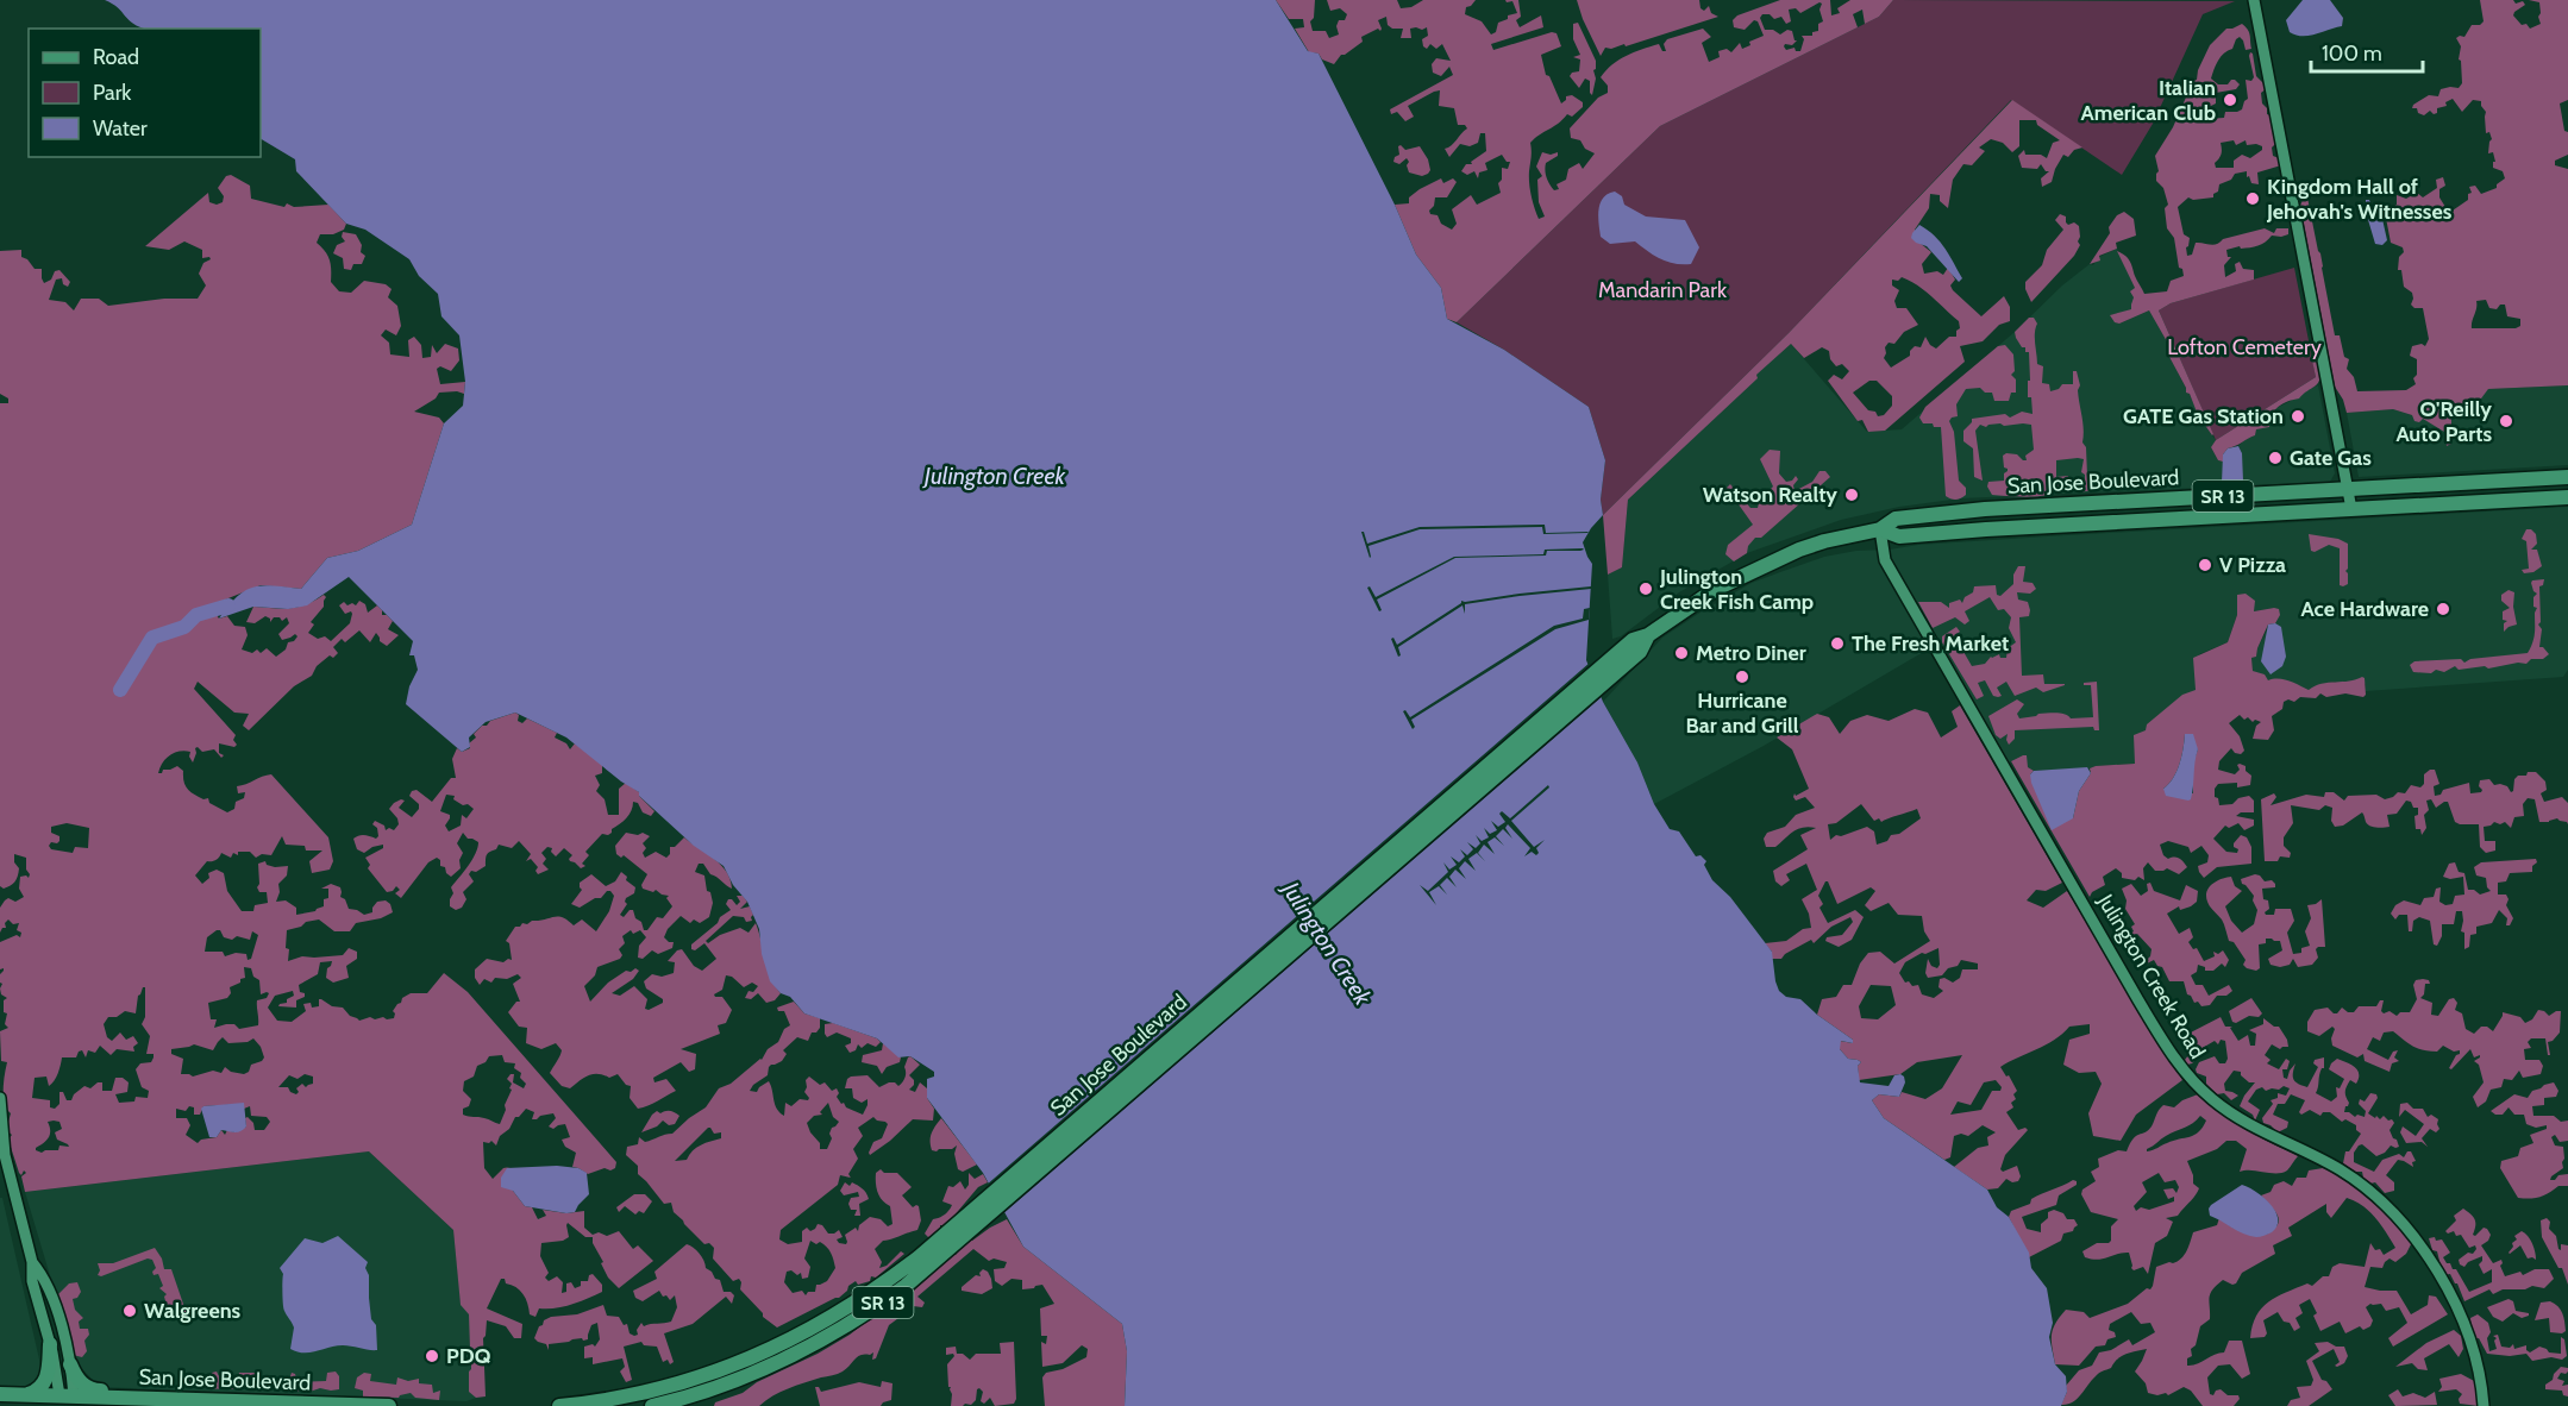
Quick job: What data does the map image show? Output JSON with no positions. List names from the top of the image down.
{
  "streets": {
    "main road": ["San Jose Boulevard", "SR 13"],
    "street": ["Julington Creek Road"]
  },
  "crossings": [
    ["San Jose Boulevard", "Julington Creek Road"]
  ],
  "water": ["Julington Creek"],
  "parks": ["Mandarin Park", "Lofton Cemetery"],
  "places": [
    "Italian American Club",
    "Kingdom Hall of Jehovah's Witnesses",
    "GATE Gas Station",
    "O'Reilly Auto Parts",
    "Gate Gas",
    "Watson Realty",
    "V Pizza",
    "Julington Creek Fish Camp",
    "Ace Hardware",
    "The Fresh Market",
    "Metro Diner",
    "Hurricane Bar and Grill",
    "Walgreens",
    "PDQ"
  ],
  "legend": ["Road", "Park", "Water"],
  "scale_bar": "100 m"
}
